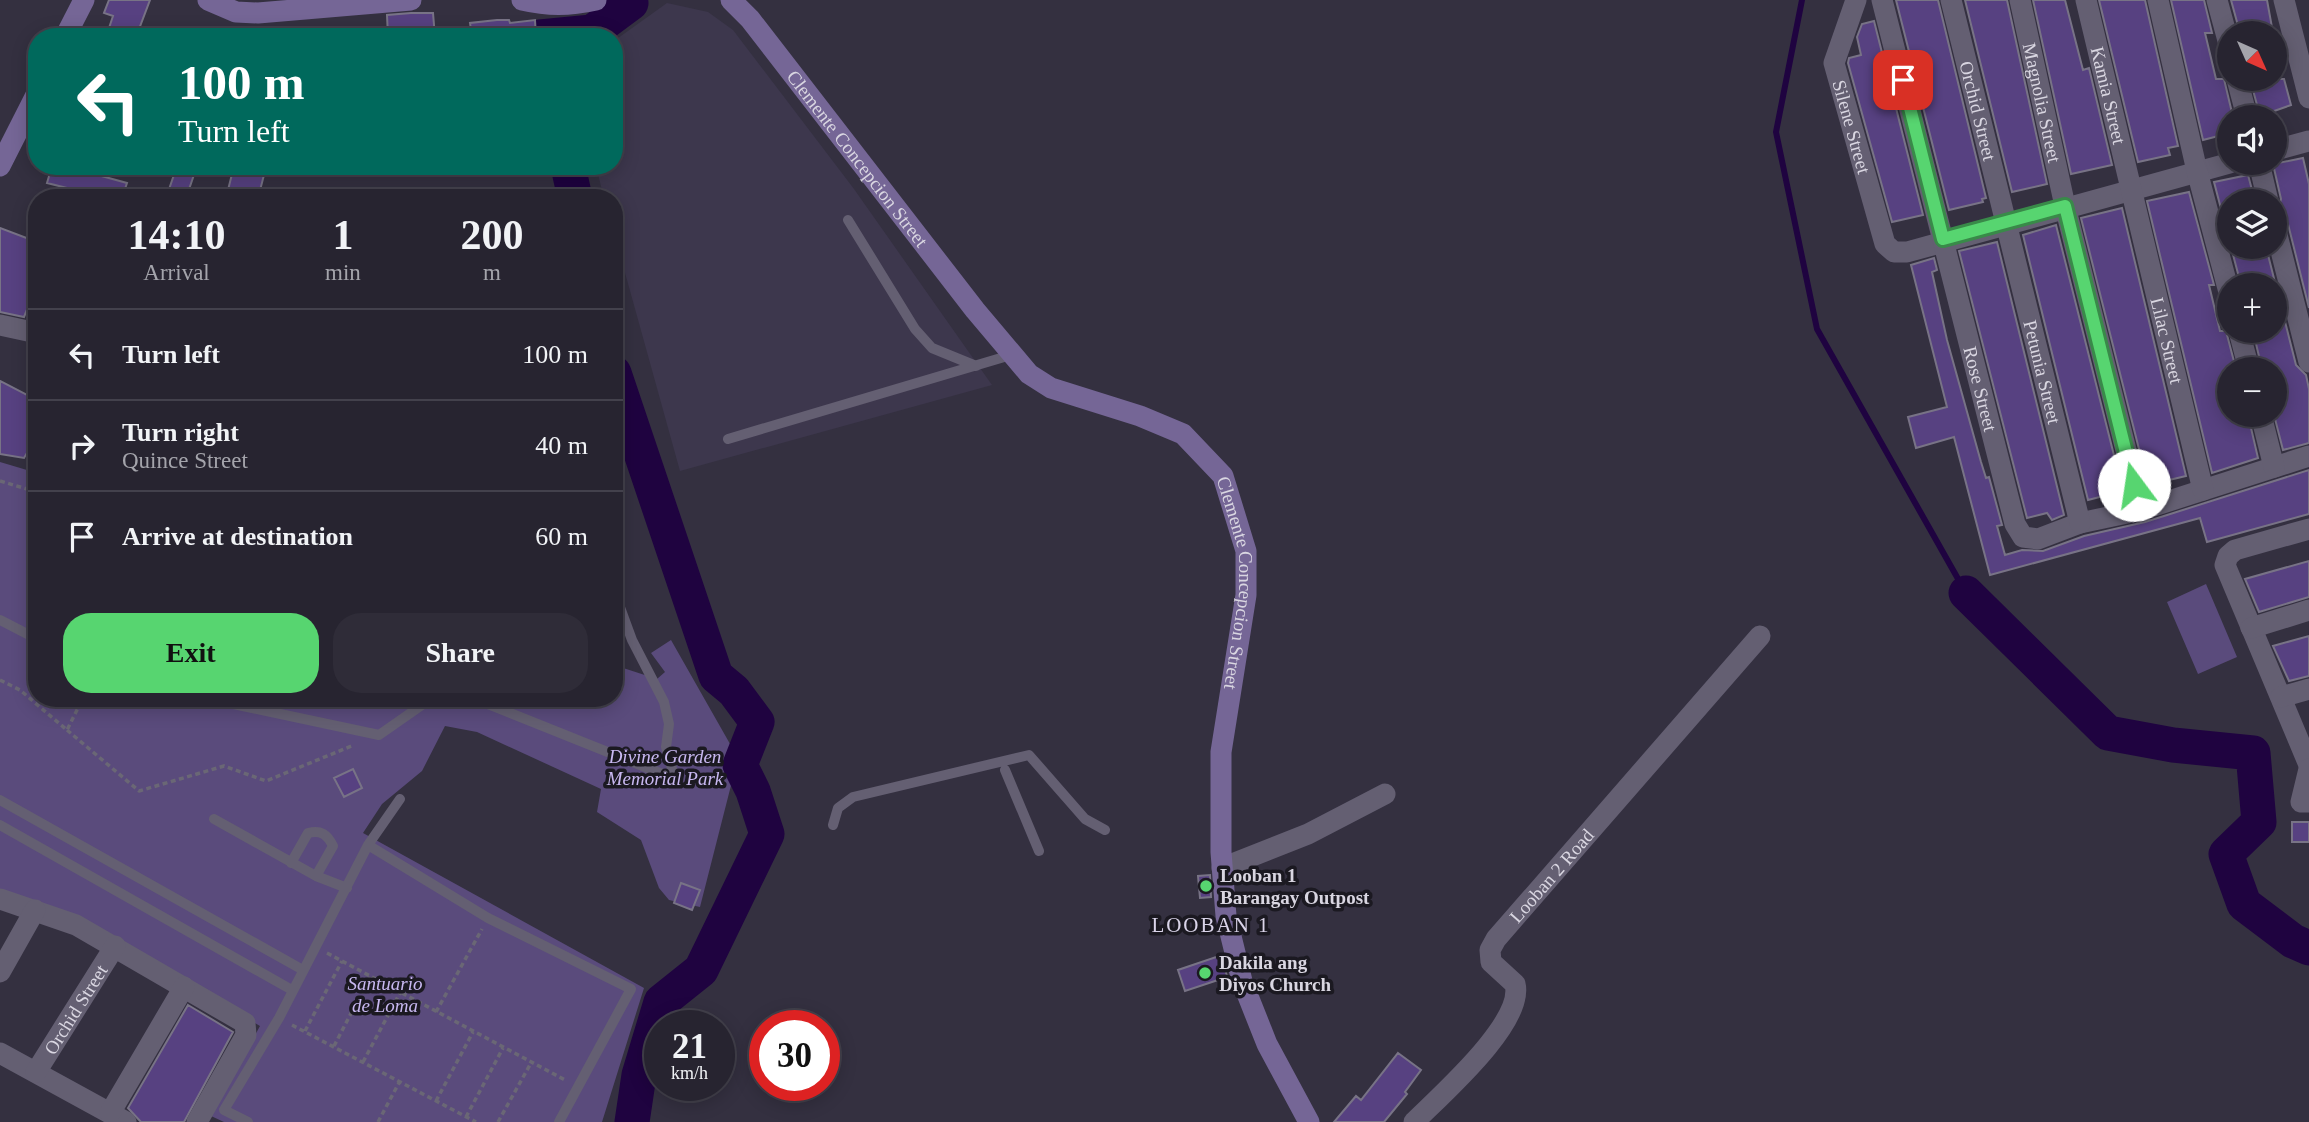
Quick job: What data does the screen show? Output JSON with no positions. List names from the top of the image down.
{
  "streets": {
    "street": [
      "Kamia Street",
      "Magnolia Street",
      "Orchid Street",
      "Silene Street",
      "Clemente Concepcion Street",
      "Lilac Street",
      "Petunia Street",
      "Rose Street",
      "Looban 2 Road"
    ]
  },
  "crossings": [
    ["Kamia Street", "Lilac Street"],
    ["Orchid Street", "Petunia Street"],
    ["Silene Street", "Rose Street"],
    ["Petunia Street", "Rose Street"]
  ],
  "districts": ["LOOBAN 1"],
  "parks": ["Divine Garden Memorial Park", "Santuario de Loma"],
  "places": ["Looban 1 Barangay Outpost", "Dakila ang Diyos Church"],
  "north": "bottom right",
  "page": {
    "map_buttons": ["+", "−"],
    "turn": ["100 m", "Turn left"],
    "eta": [
      "14:10",
      "Arrival",
      "1",
      "min",
      "200",
      "m"
    ],
    "list": [
      {
        "name": "Turn left",
        "value": "100 m"
      },
      {
        "name": "Turn right",
        "note": "Quince Street",
        "value": "40 m"
      },
      {
        "name": "Arrive at destination",
        "value": "60 m"
      }
    ],
    "buttons": ["Exit", "Share"],
    "speed": "21 km/h",
    "limit": "30"
  }
}
